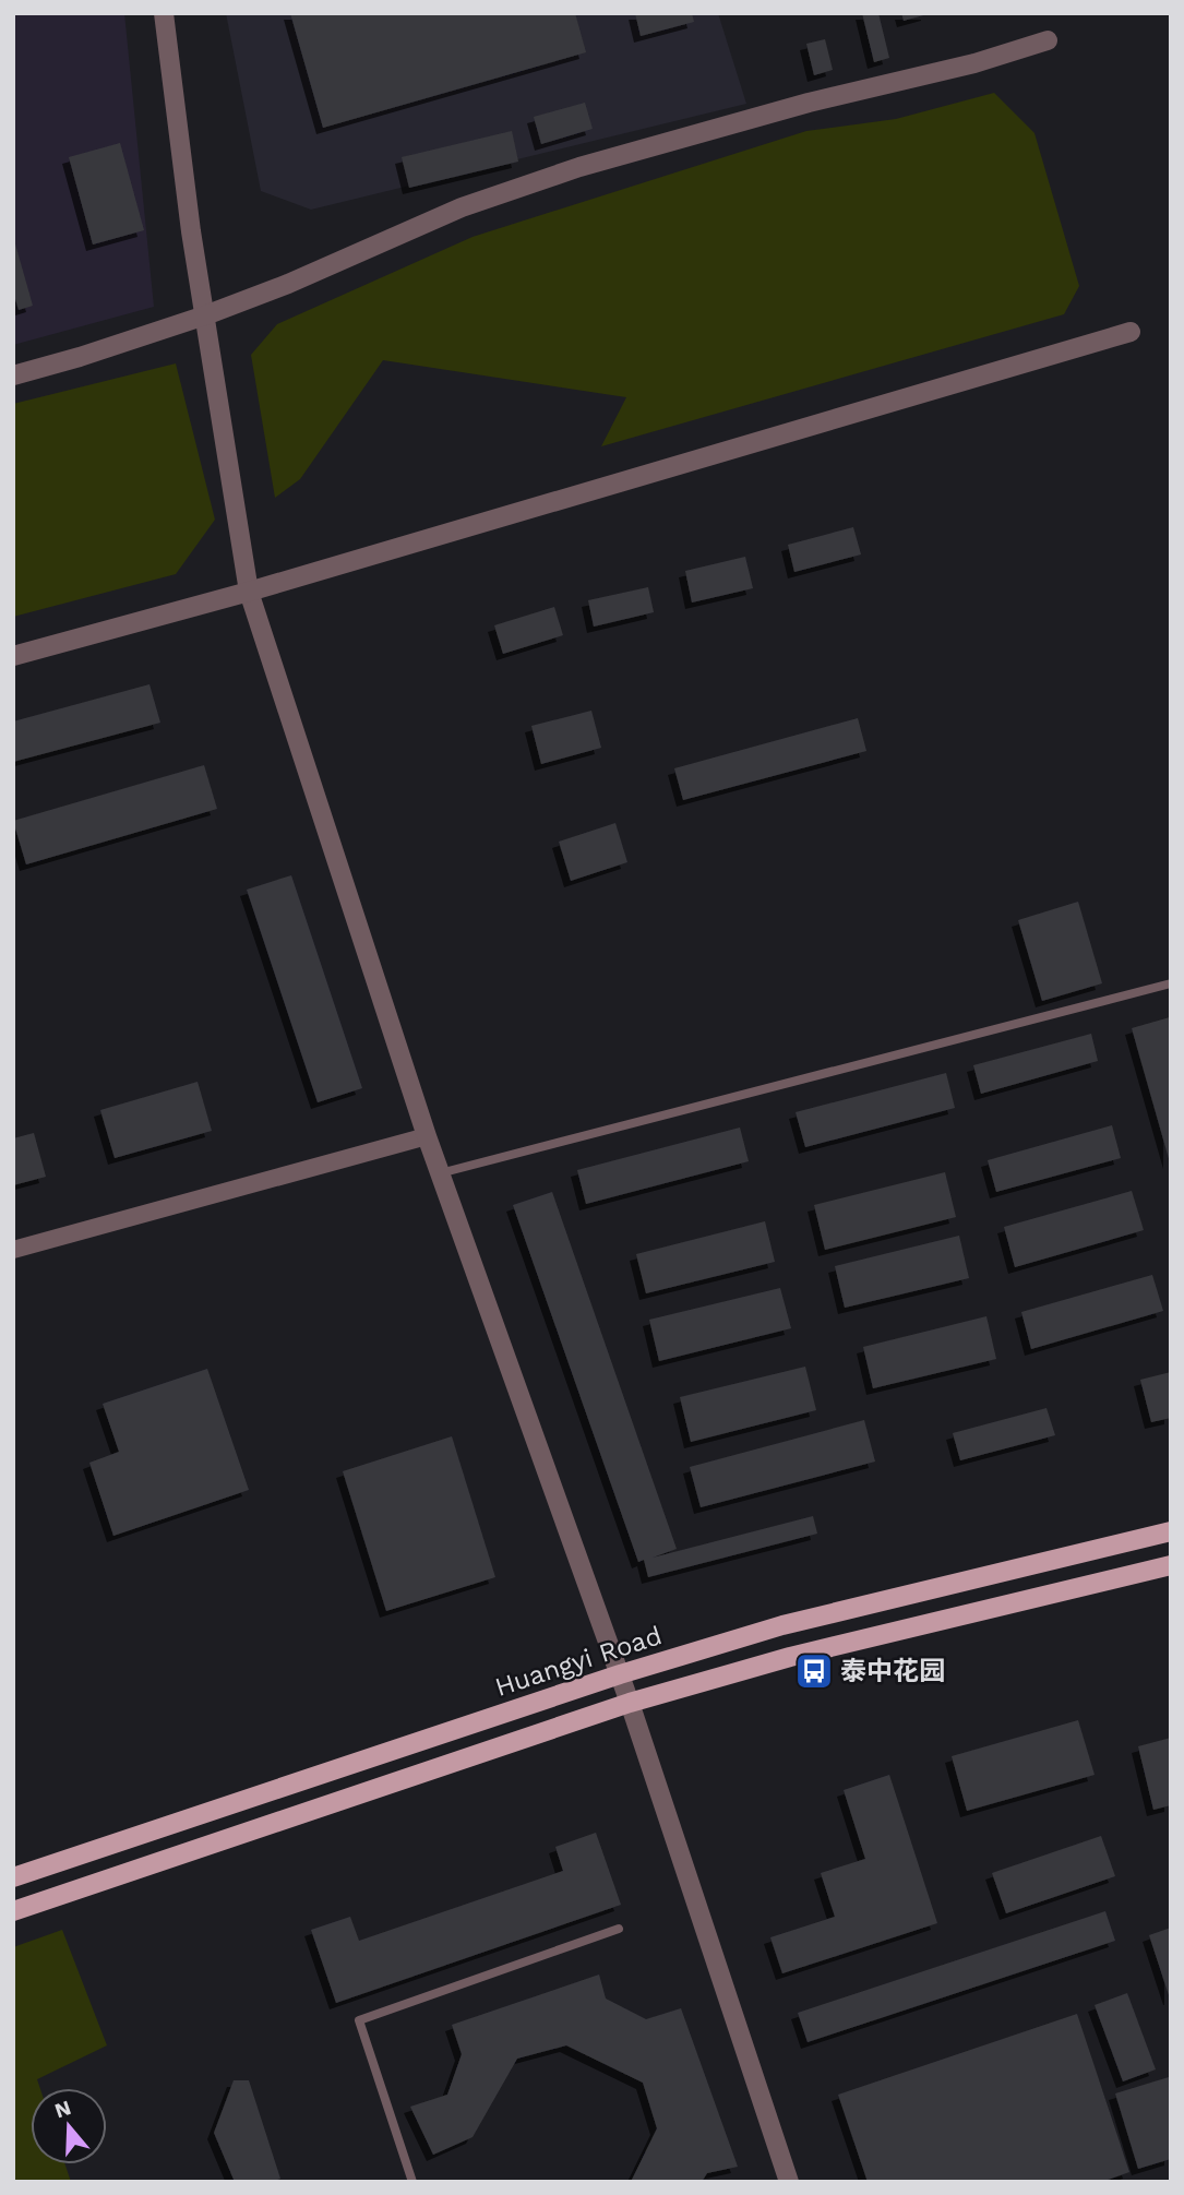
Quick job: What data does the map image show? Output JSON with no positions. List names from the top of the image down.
{
  "streets": {
    "main road": ["Huangyi Road"]
  },
  "places": {
    "bus stop": ["泰中花园"]
  },
  "north": "top"
}
